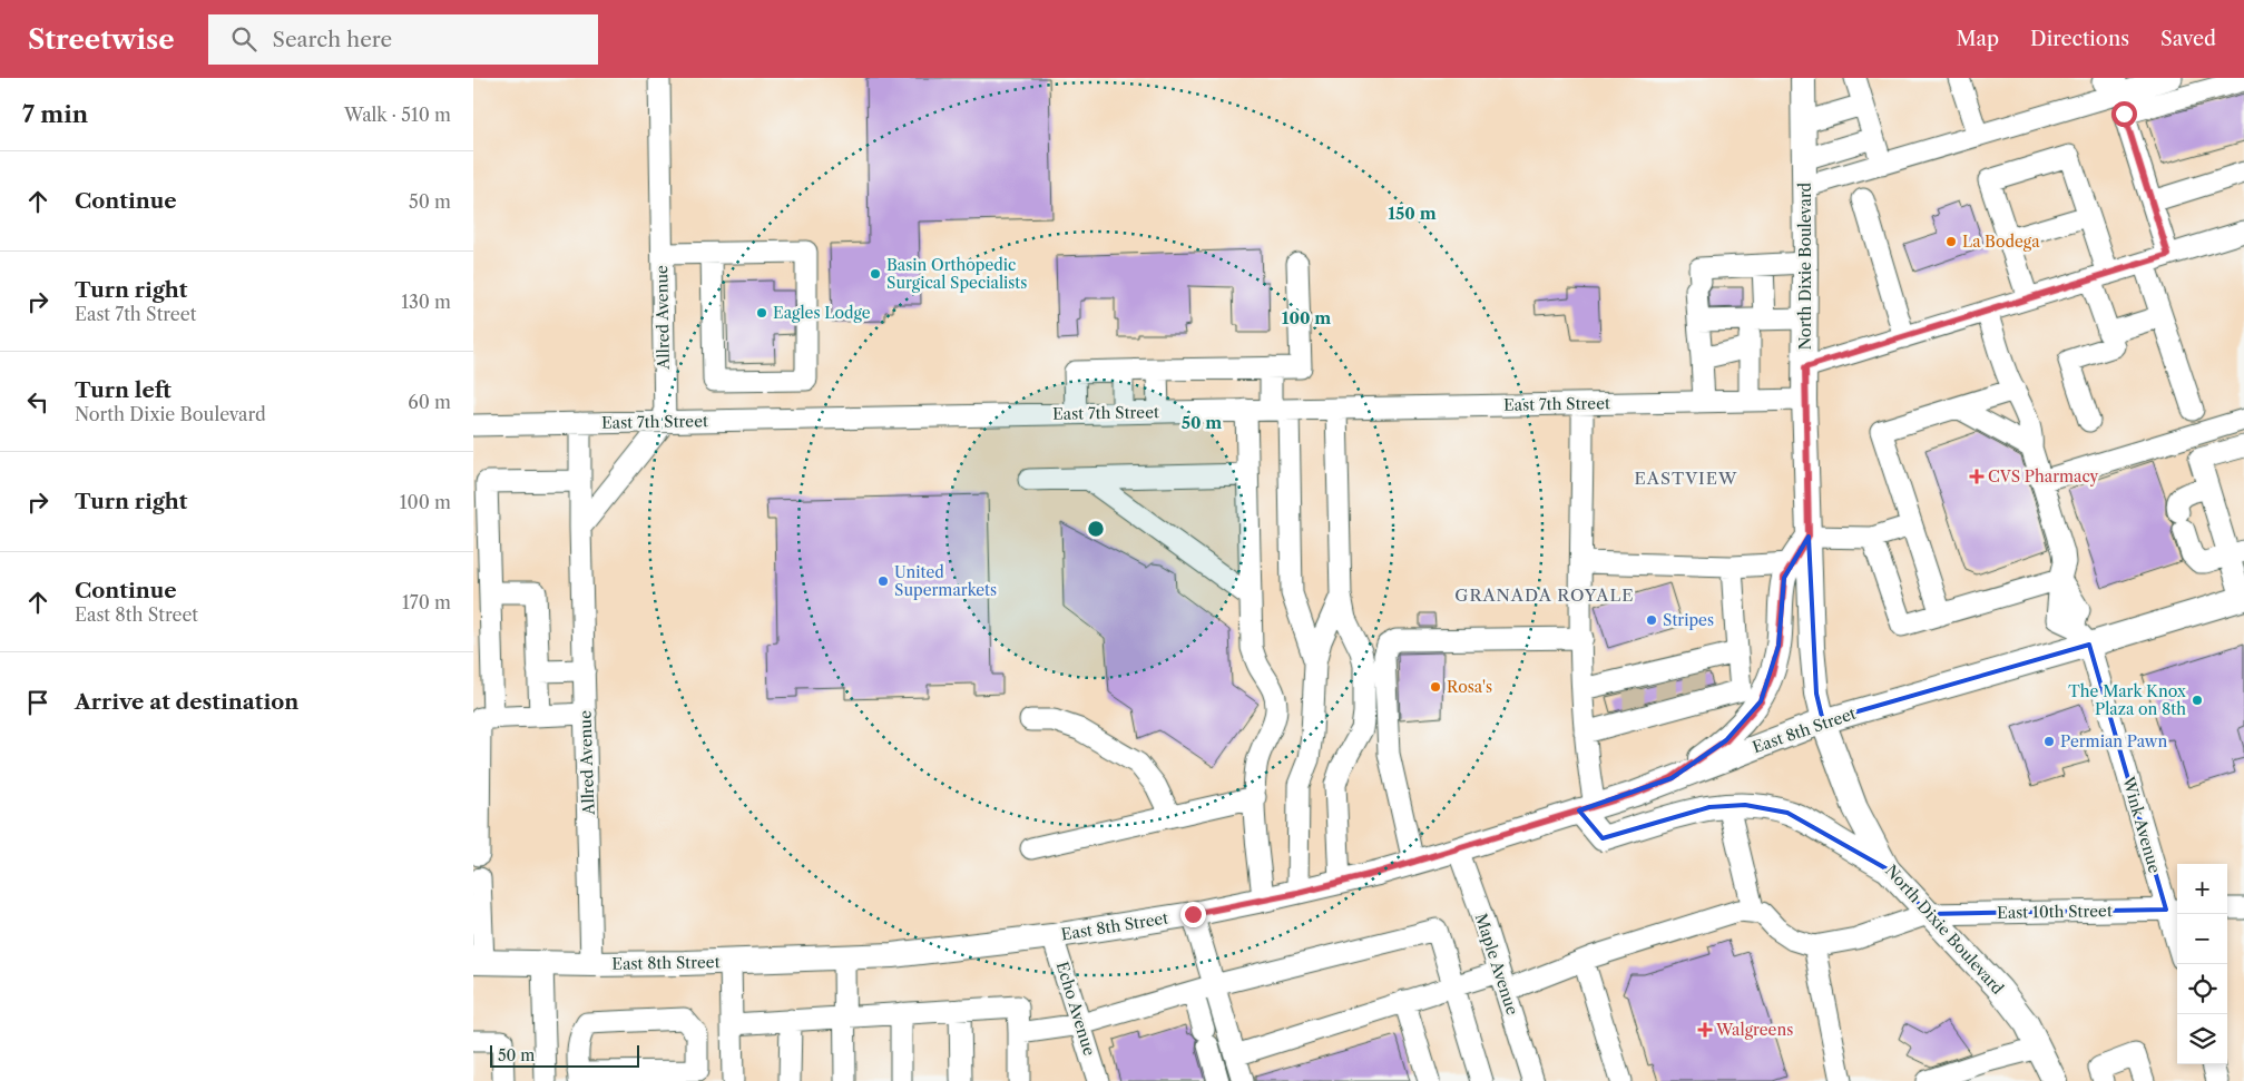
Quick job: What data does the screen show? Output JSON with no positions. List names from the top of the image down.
{
  "streets": {
    "main road": ["North Dixie Boulevard", "East 8th Street"],
    "street": [
      "Allred Avenue",
      "East 7th Street",
      "Wink Avenue",
      "East 10th Street",
      "Maple Avenue",
      "Echo Avenue"
    ]
  },
  "crossings": [
    ["North Dixie Boulevard", "East 7th Street"],
    ["North Dixie Boulevard", "East 8th Street"],
    ["North Dixie Boulevard", "East 10th Street"],
    ["Allred Avenue", "East 7th Street"],
    ["Allred Avenue", "East 8th Street"],
    ["East 8th Street", "Wink Avenue"],
    ["East 8th Street", "Maple Avenue"],
    ["East 8th Street", "Echo Avenue"],
    ["Wink Avenue", "East 10th Street"]
  ],
  "districts": ["EASTVIEW", "GRANADA ROYALE"],
  "places": {
    "other": [
      "La Bodega",
      "Basin Orthopedic Surgical Specialists",
      "Eagles Lodge",
      "United Supermarkets",
      "Stripes",
      "Rosa's",
      "The Mark Knox Plaza on 8th",
      "Permian Pawn"
    ],
    "health": ["CVS Pharmacy", "Walgreens"]
  },
  "scale_bar": "50 m",
  "page": {
    "header": "Streetwise",
    "search": "Search here",
    "nav": ["Map", "Directions", "Saved"],
    "heading": ["7 min", "Walk · 510 m"],
    "list": [
      ["Continue", "50 m"],
      ["Turn right", "East 7th Street", "130 m"],
      ["Turn left", "North Dixie Boulevard", "60 m"],
      ["Turn right", "100 m"],
      ["Continue", "East 8th Street", "170 m"],
      "Arrive at destination"
    ],
    "map_buttons": ["+", "−"],
    "scale": "50 m"
  },
  "rings": ["150 m", "100 m", "50 m"]
}
